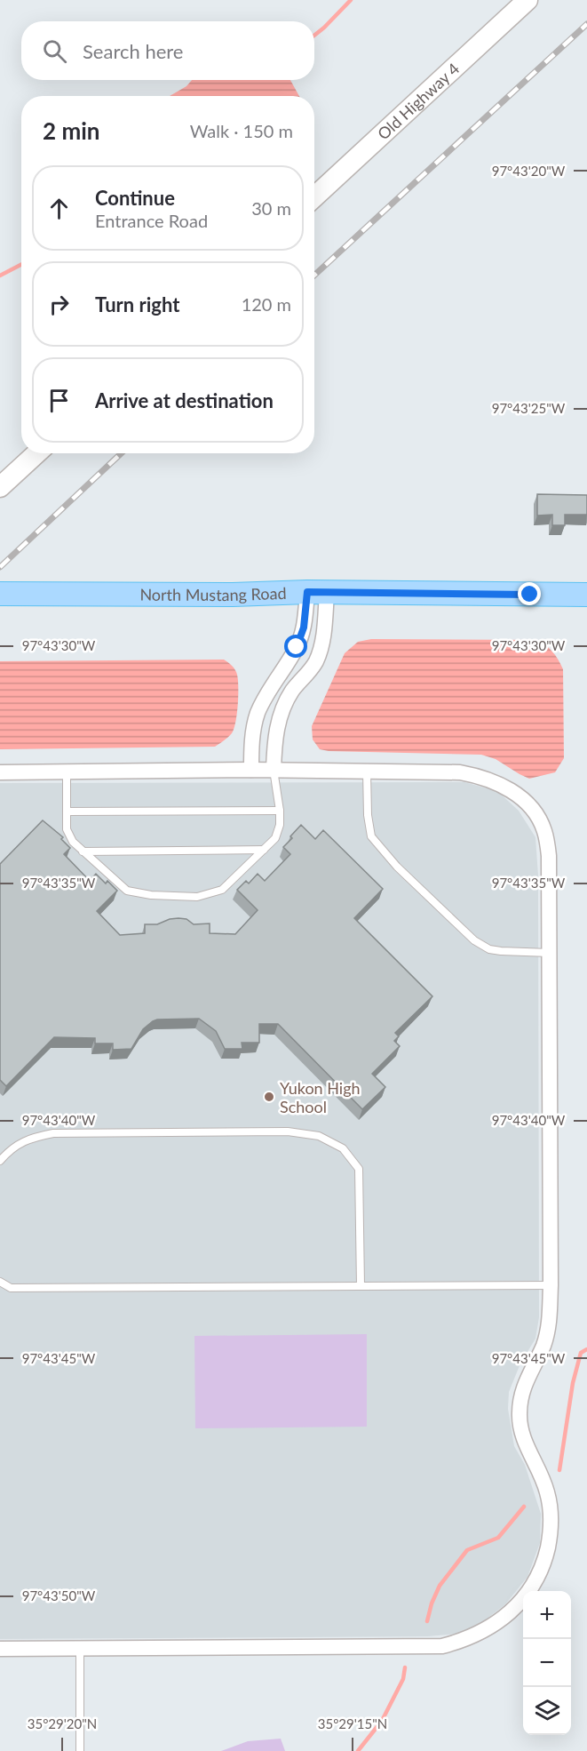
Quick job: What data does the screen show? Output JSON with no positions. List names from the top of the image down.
{
  "streets": {
    "main road": ["Old Highway 4", "North Mustang Road"]
  },
  "places": ["Yukon High School"],
  "page": {
    "search": "Search here",
    "heading": ["2 min", "Walk · 150 m"],
    "list": [
      ["Continue", "Entrance Road", "30 m"],
      ["Turn right", "120 m"],
      "Arrive at destination"
    ],
    "map_buttons": ["+", "−"]
  },
  "coordinates": [
    "97°43'20\"W",
    "97°43'25\"W",
    "97°43'30\"W",
    "97°43'35\"W",
    "97°43'40\"W",
    "97°43'45\"W",
    "97°43'50\"W",
    "35°29'20\"N",
    "35°29'15\"N"
  ]
}
